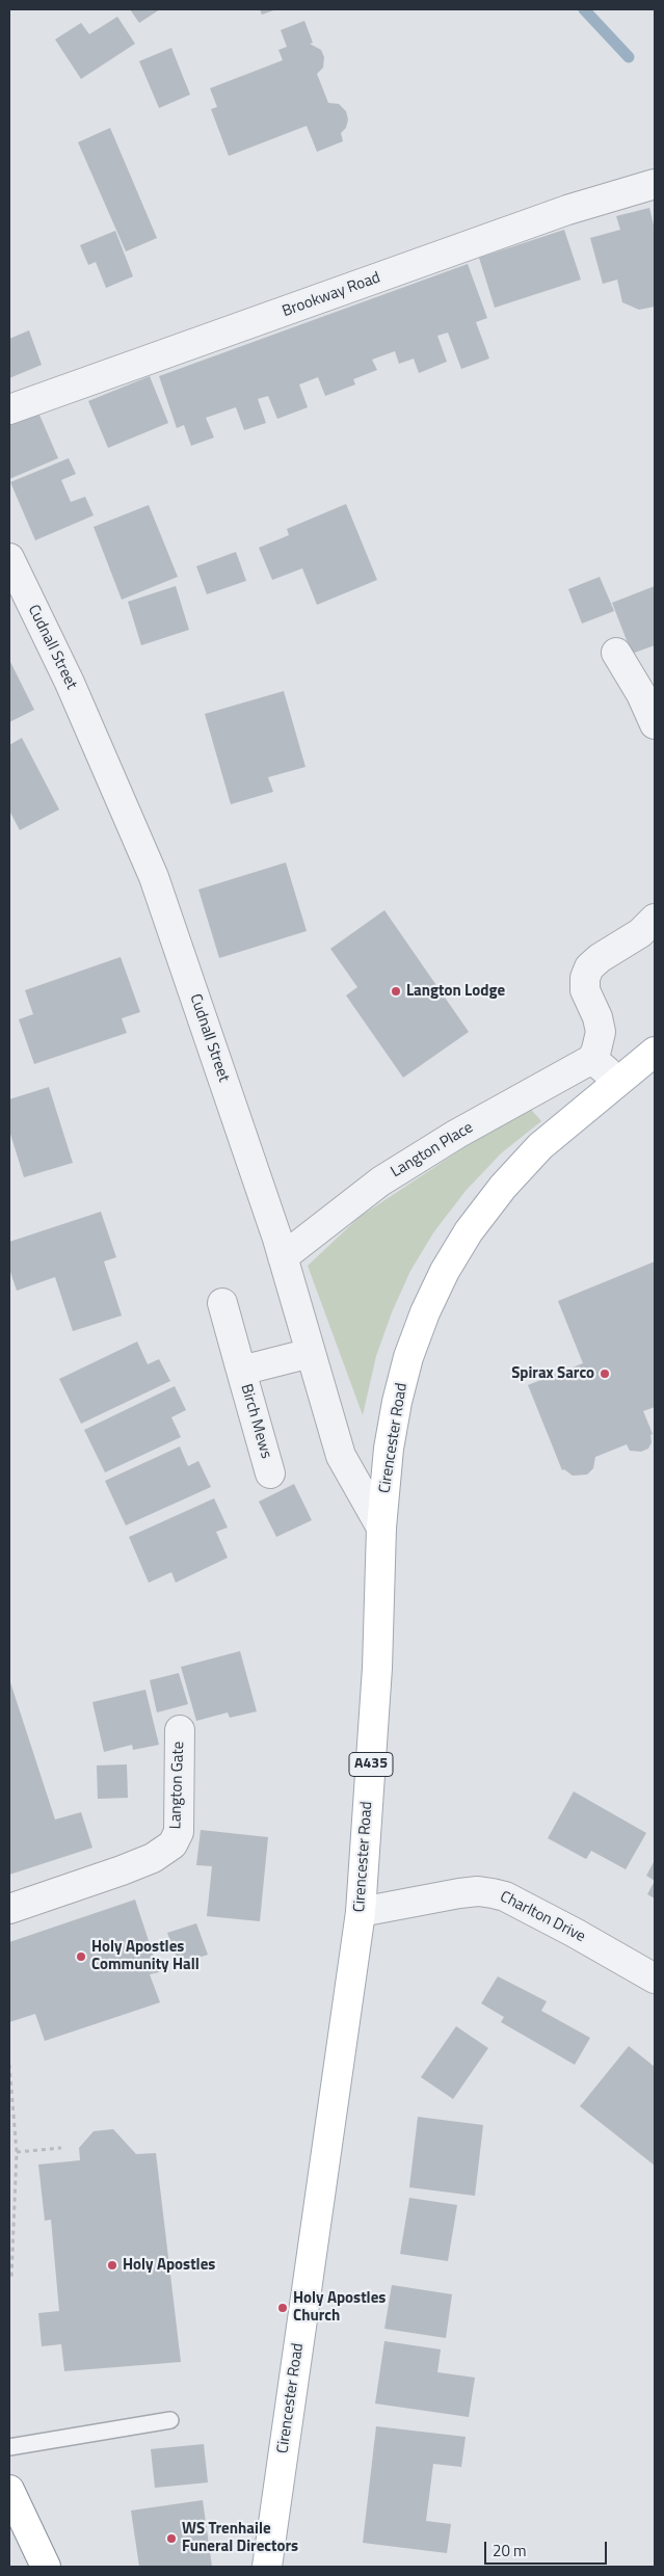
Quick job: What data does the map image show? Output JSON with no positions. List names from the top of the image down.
{
  "streets": {
    "main road": ["Cirencester Road", "A435"],
    "street": [
      "Brookway Road",
      "Cudnall Street",
      "Langton Place",
      "Birch Mews",
      "Langton Gate",
      "Charlton Drive"
    ]
  },
  "crossings": [
    ["Cudnall Street", "Langton Place"],
    ["Cudnall Street", "Birch Mews"],
    ["Cudnall Street", "Cirencester Road"],
    ["Cirencester Road", "Charlton Drive"]
  ],
  "places": [
    "Langton Lodge",
    "Spirax Sarco",
    "Holy Apostles Community Hall",
    "Holy Apostles",
    "Holy Apostles Church",
    "WS Trenhaile Funeral Directors"
  ],
  "scale_bar": "20 m"
}
